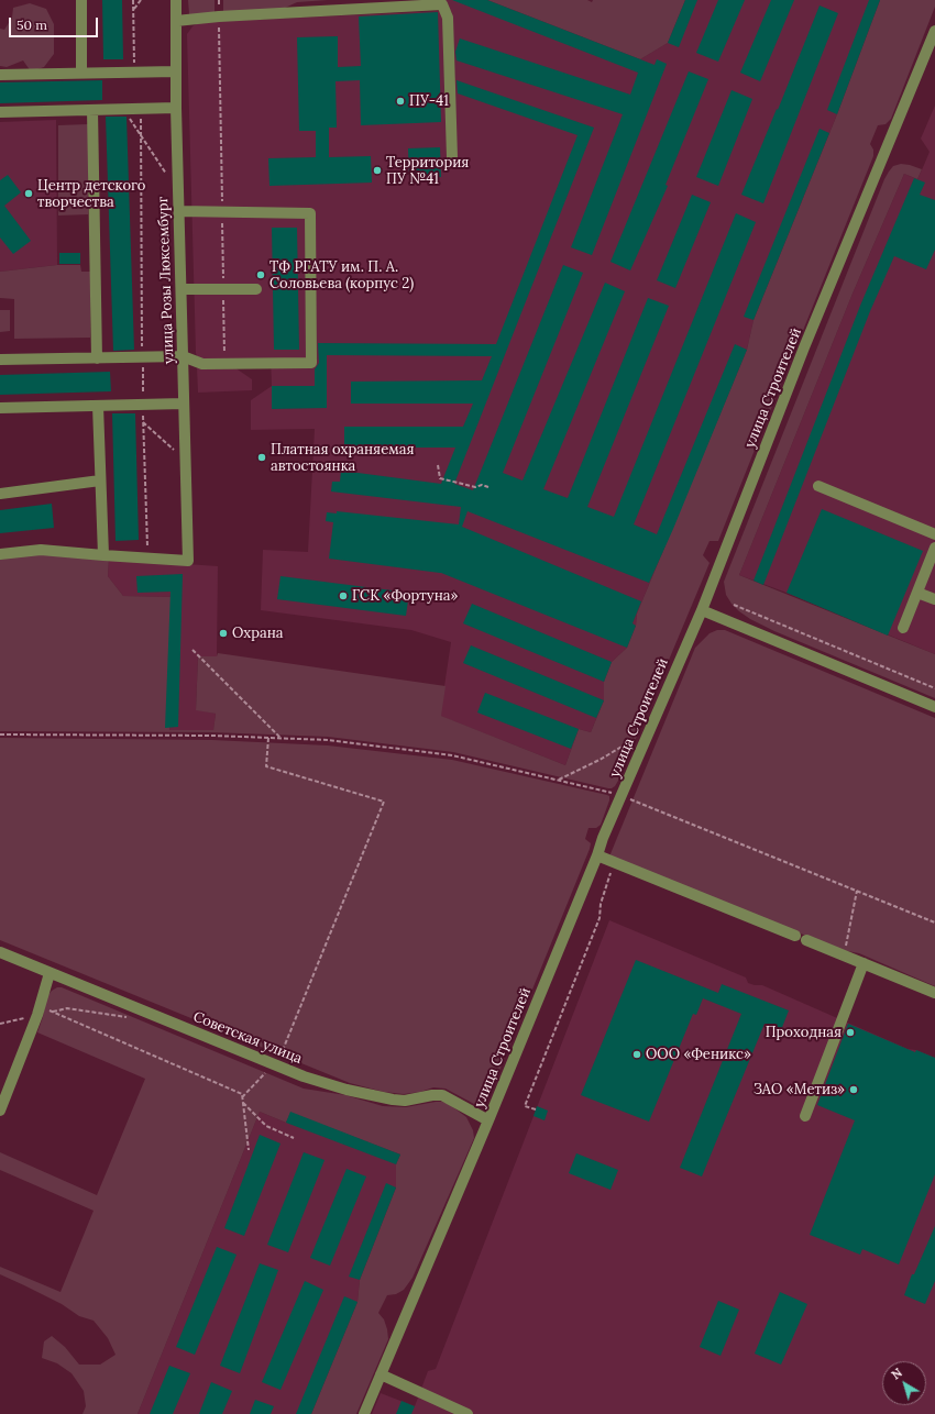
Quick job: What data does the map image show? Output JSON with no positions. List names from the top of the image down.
{
  "streets": {
    "street": ["улица Розы Люксембург", "улица Строителей", "Советская улица"]
  },
  "crossings": [
    ["улица Строителей", "Советская улица"]
  ],
  "places": [
    "ПУ-41",
    "Территория ПУ №41",
    "Центр детского творчества",
    "ТФ РГАТУ им. П. А. Соловьева (корпус 2)",
    "Платная охраняемая автостоянка",
    "ГСК «Фортуна»",
    "Охрана",
    "Проходная",
    "ООО «Феникс»",
    "ЗАО «Метиз»"
  ],
  "scale_bar": "50 m",
  "north": "top left"
}
